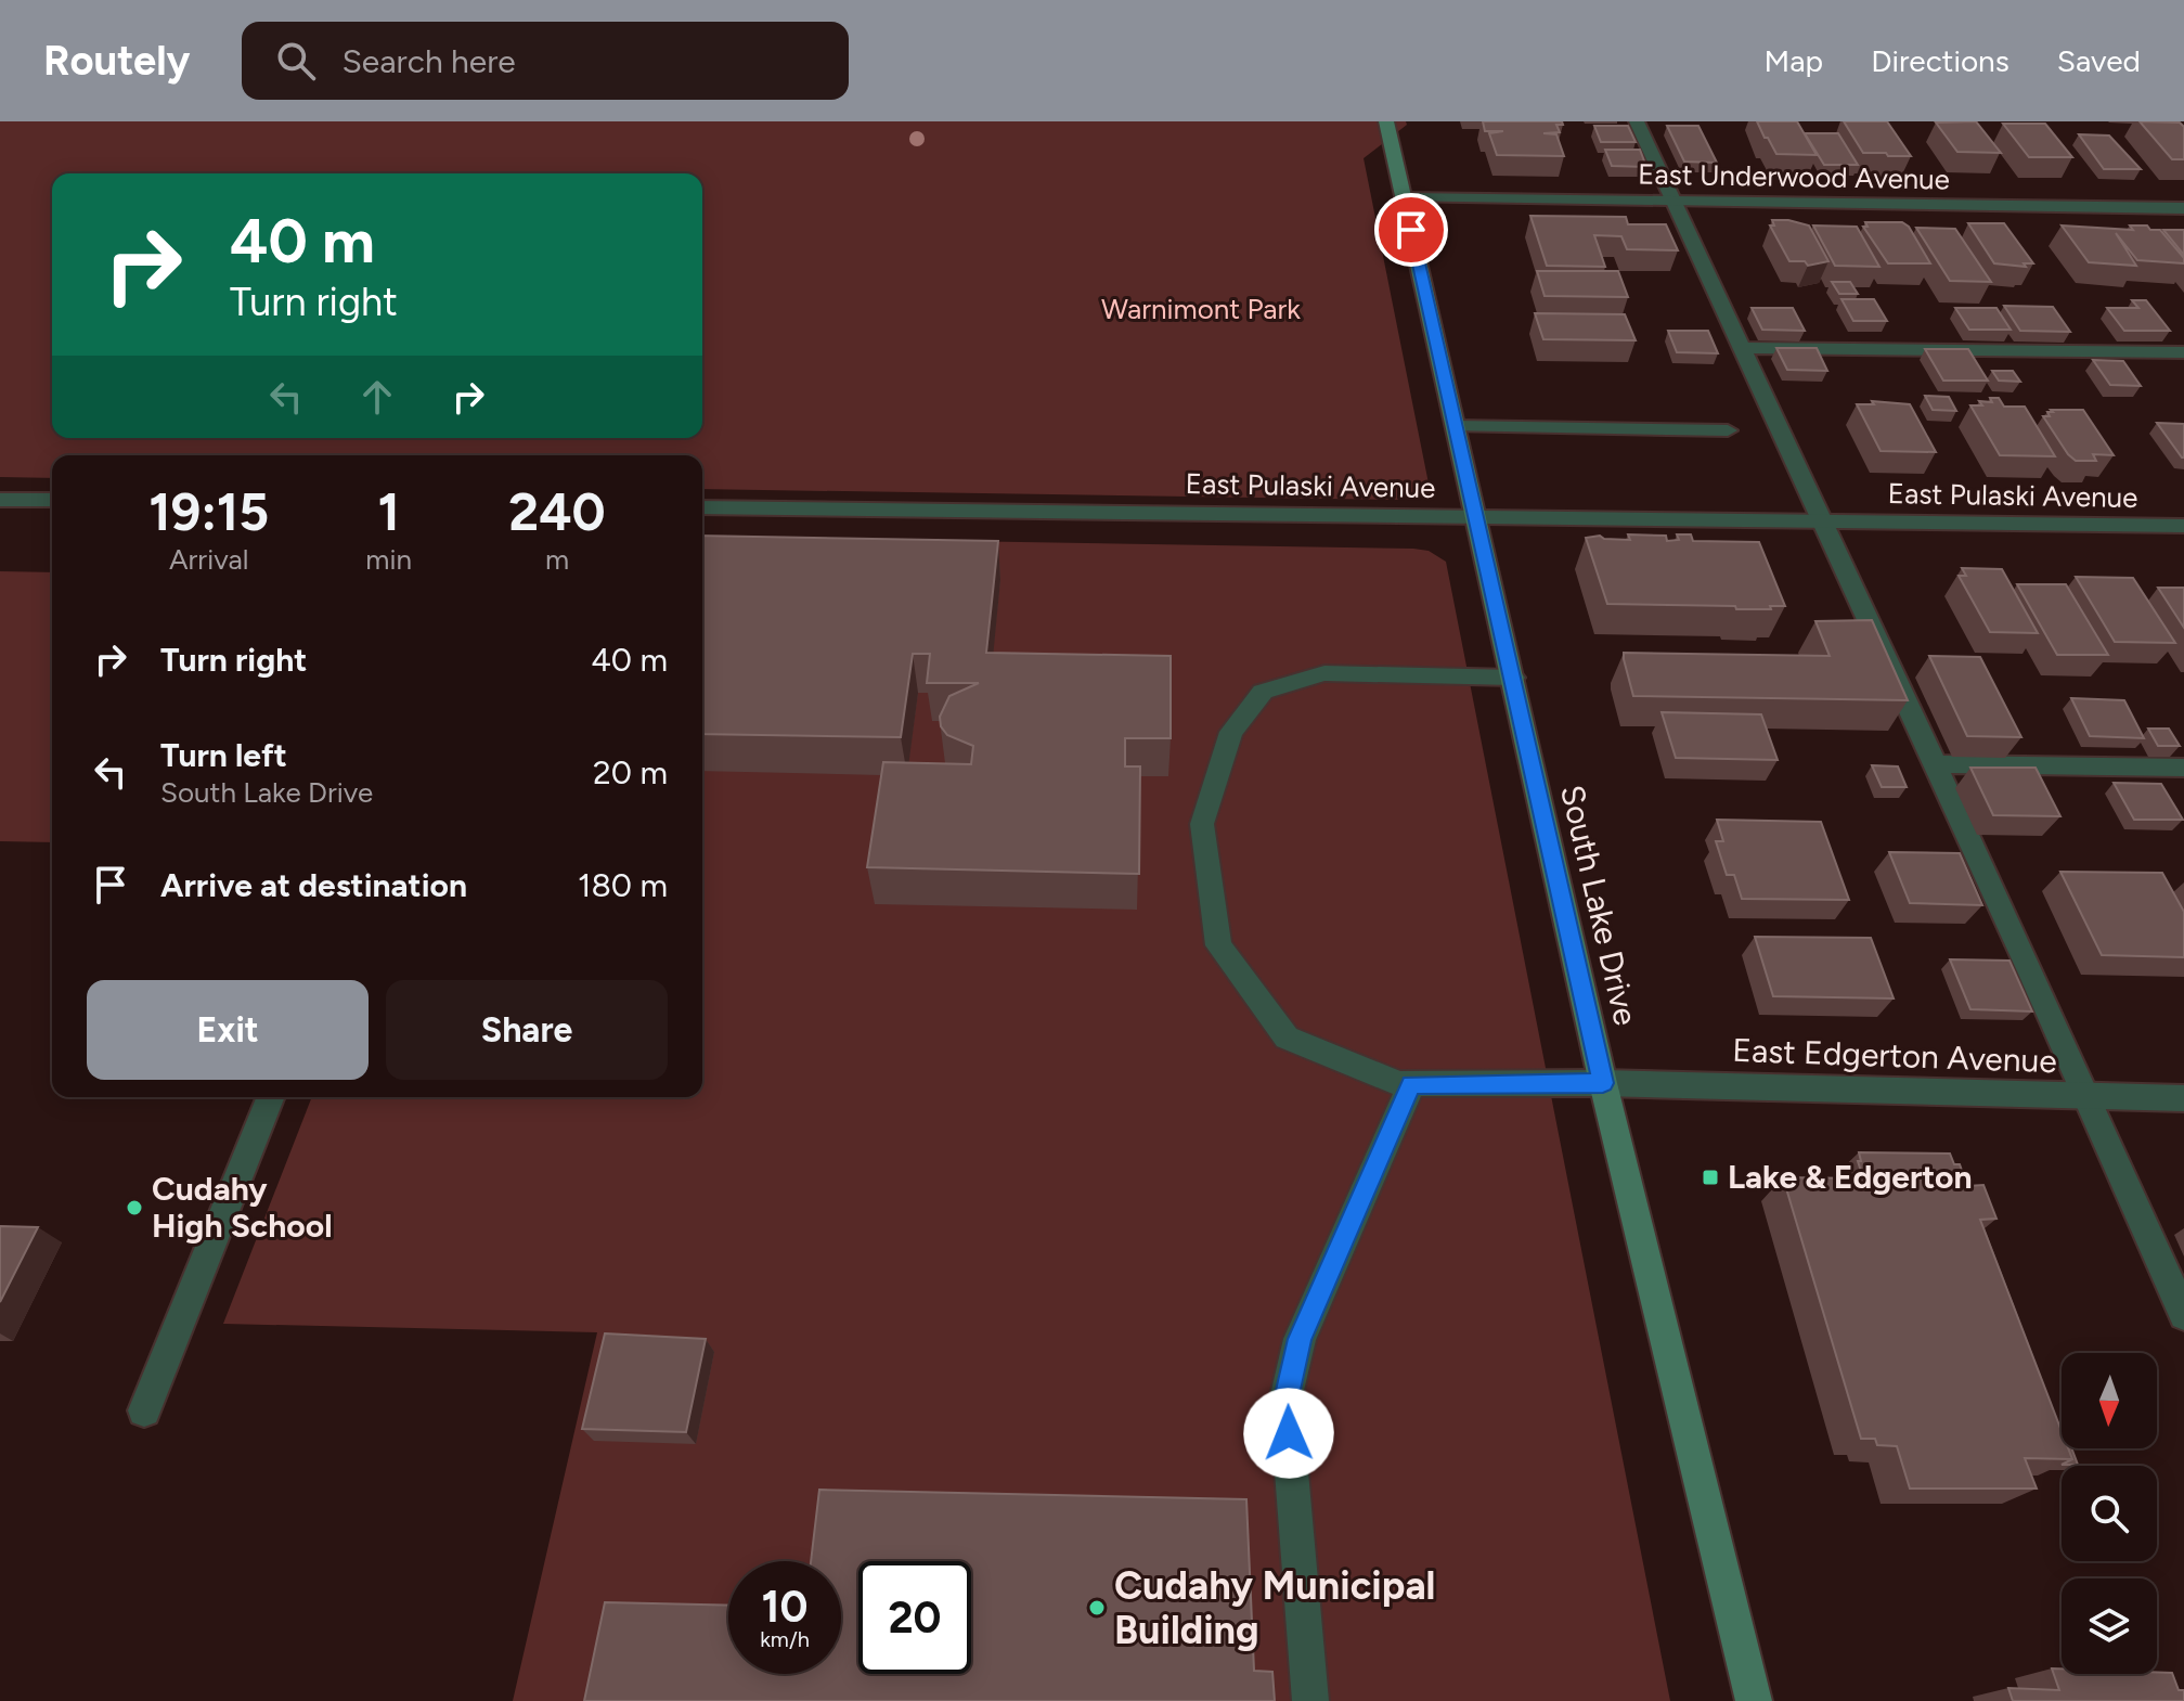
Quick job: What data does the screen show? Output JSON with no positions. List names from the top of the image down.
{
  "streets": {
    "main road": ["South Lake Drive"],
    "street": ["East Underwood Avenue", "East Pulaski Avenue", "East Edgerton Avenue"]
  },
  "crossings": [
    ["East Underwood Avenue", "South Lake Drive"],
    ["East Pulaski Avenue", "South Lake Drive"],
    ["South Lake Drive", "East Edgerton Avenue"]
  ],
  "parks": ["Warnimont Park"],
  "places": {
    "transit": ["Lake & Edgerton"],
    "other": ["Cudahy High School", "Cudahy Municipal Building"]
  },
  "north": "bottom",
  "page": {
    "header": "Routely",
    "search": "Search here",
    "nav": ["Map", "Directions", "Saved"],
    "turn": ["40 m", "Turn right"],
    "eta": [
      "19:15",
      "Arrival",
      "1",
      "min",
      "240",
      "m"
    ],
    "list": [
      {
        "name": "Turn right",
        "value": "40 m"
      },
      {
        "name": "Turn left",
        "note": "South Lake Drive",
        "value": "20 m"
      },
      {
        "name": "Arrive at destination",
        "value": "180 m"
      }
    ],
    "buttons": ["Exit", "Share"],
    "speed": "10 km/h",
    "limit": "20"
  }
}
